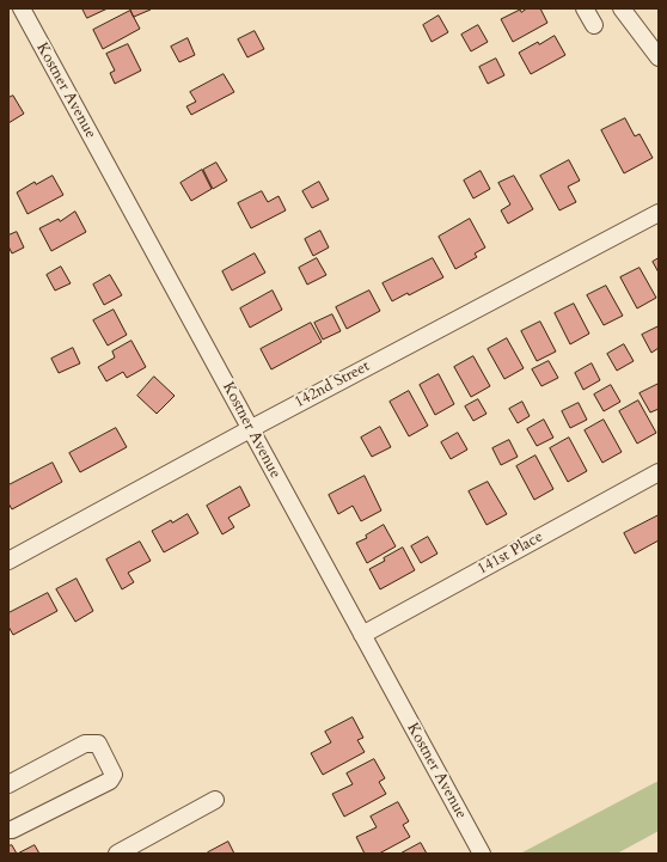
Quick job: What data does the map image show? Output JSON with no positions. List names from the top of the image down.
{
  "streets": {
    "street": ["Kostner Avenue", "142nd Street", "141st Place"]
  },
  "crossings": [
    ["Kostner Avenue", "142nd Street"],
    ["Kostner Avenue", "141st Place"]
  ]
}
